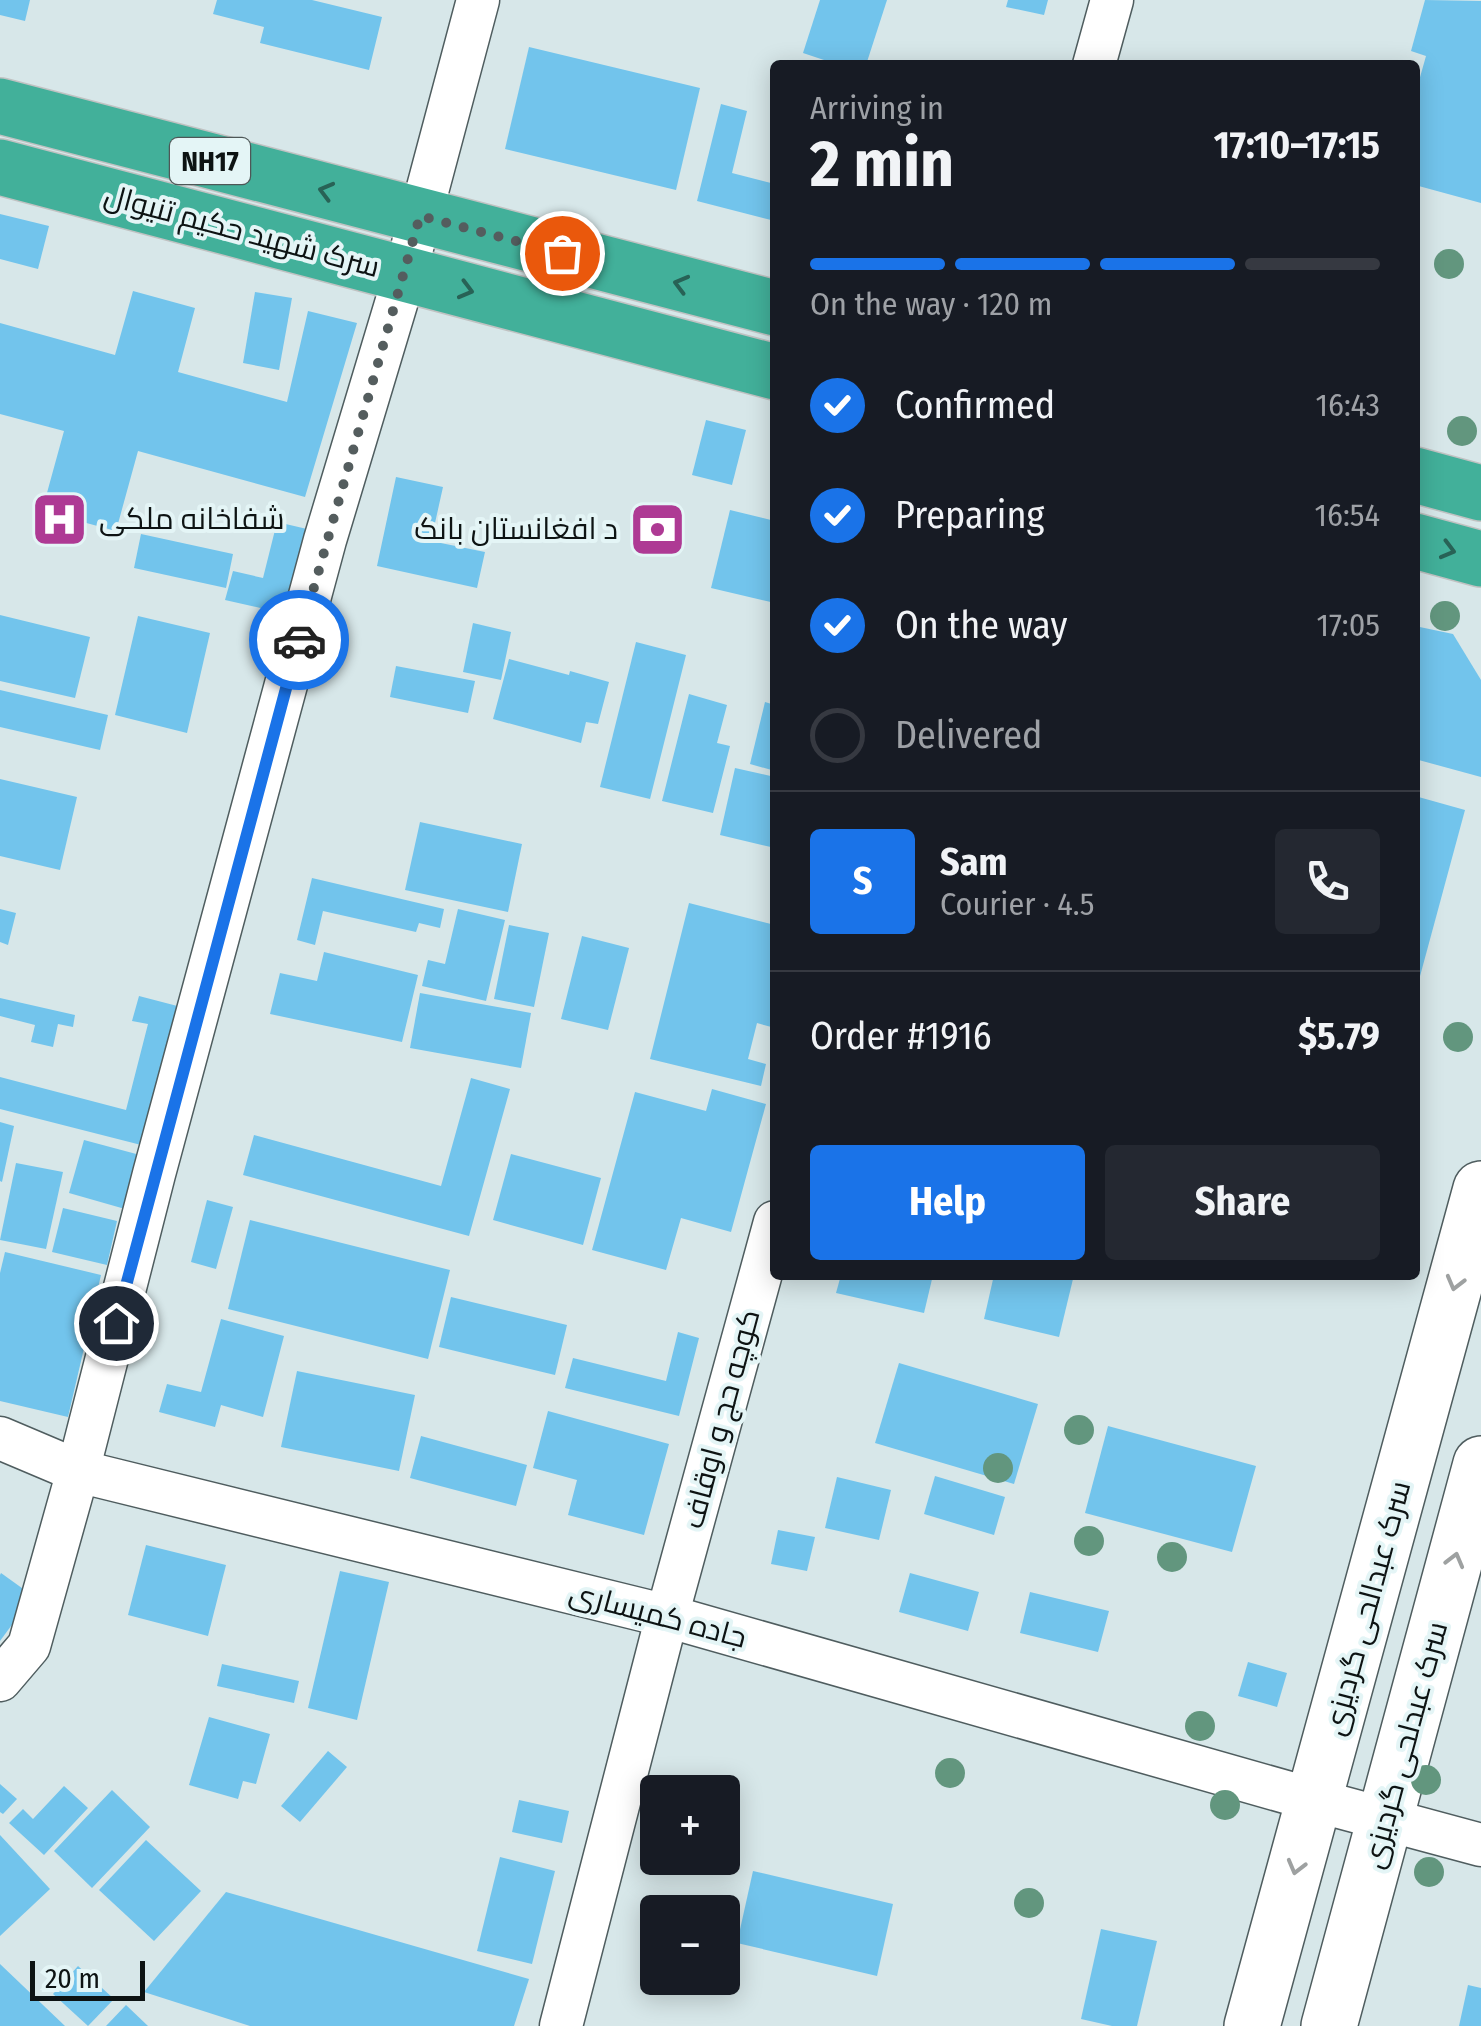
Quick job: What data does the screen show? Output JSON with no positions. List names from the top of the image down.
{
  "streets": {
    "highway": ["NH17", "سرک شهید حکیم تنیوال"],
    "main road": ["سرک عبدالحی گردیزی", "سرک عبدلحی گردیزی"],
    "street": ["کوچه حج و اوقاف", "جاده کمیساری"]
  },
  "crossings": [
    ["کوچه حج و اوقاف", "جاده کمیساری"],
    ["سرک عبدالحی گردیزی", "جاده کمیساری"],
    ["جاده کمیساری", "سرک عبدلحی گردیزی"]
  ],
  "one_way": ["سرک عبدالحی گردیزی", "سرک عبدلحی گردیزی"],
  "places": {
    "hospital": ["شفاخانه ملکی"],
    "bank": ["د افغانستان بانک"]
  },
  "scale_bar": "20 m",
  "page": {
    "heading": ["2 min", "Arriving in", "17:10–17:15"],
    "panel": [
      "Sam",
      "Courier · 4.5",
      "Order #1916",
      "$5.79"
    ],
    "bar": "On the way · 120 m",
    "list": [
      ["Confirmed", "16:43"],
      ["Preparing", "16:54"],
      ["On the way", "17:05"],
      "Delivered"
    ],
    "round": "S",
    "buttons": ["Help", "Share"],
    "map_buttons": ["+", "−"],
    "scale": "20 m"
  }
}
